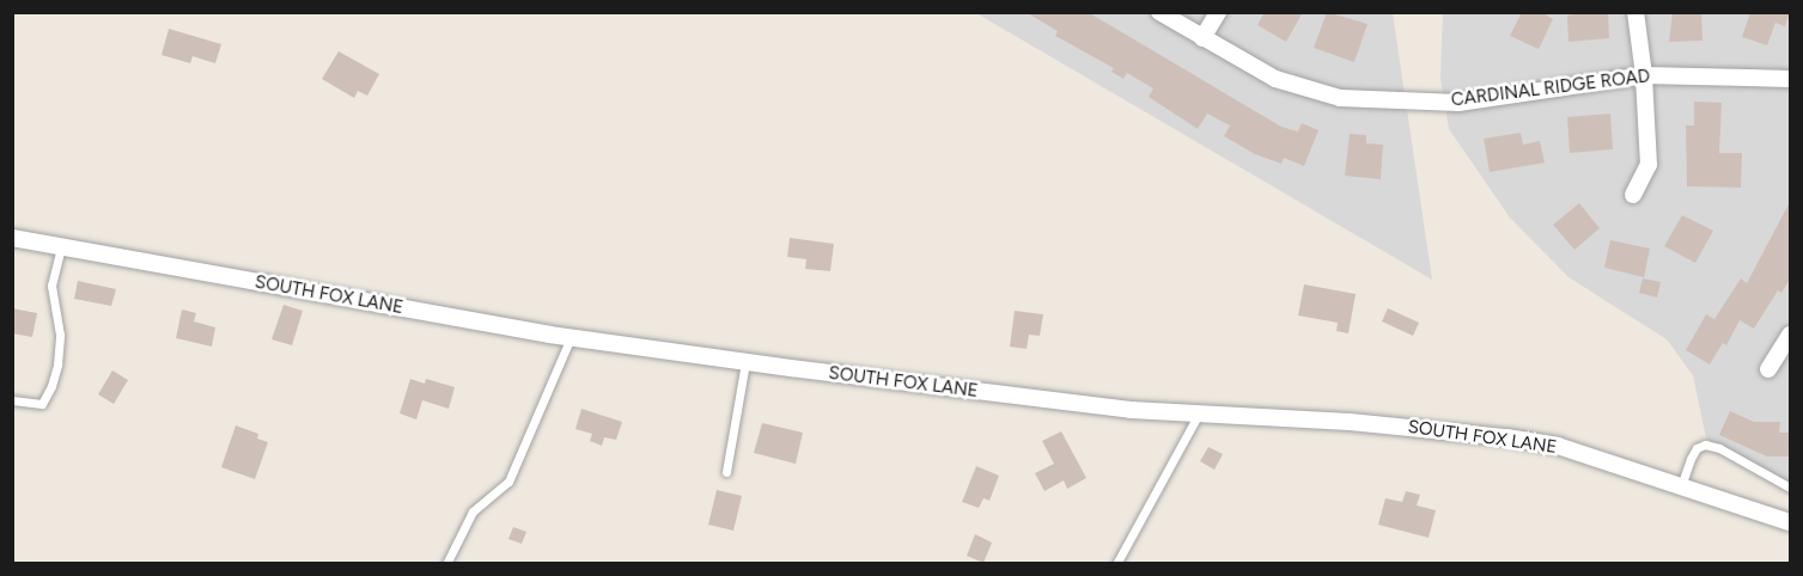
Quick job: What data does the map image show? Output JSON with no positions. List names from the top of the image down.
{
  "streets": {
    "street": ["CARDINAL RIDGE ROAD", "SOUTH FOX LANE"]
  }
}
